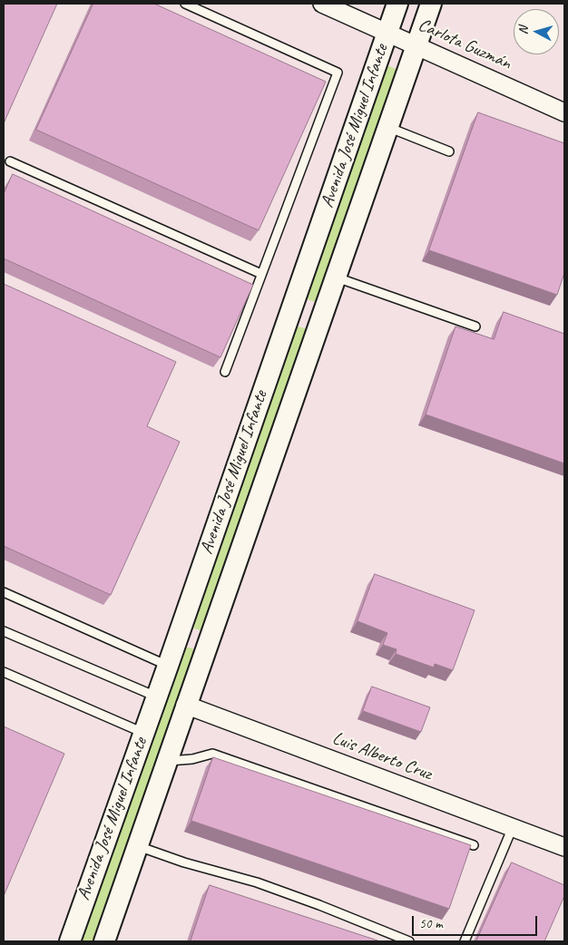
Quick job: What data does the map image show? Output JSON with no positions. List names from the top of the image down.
{
  "streets": {
    "street": ["Carlota Guzmán", "Avenida José Miguel Infante", "Luis Alberto Cruz"]
  },
  "crossings": [
    ["Carlota Guzmán", "Avenida José Miguel Infante"],
    ["Avenida José Miguel Infante", "Luis Alberto Cruz"]
  ],
  "scale_bar": "50 m",
  "north": "left"
}
